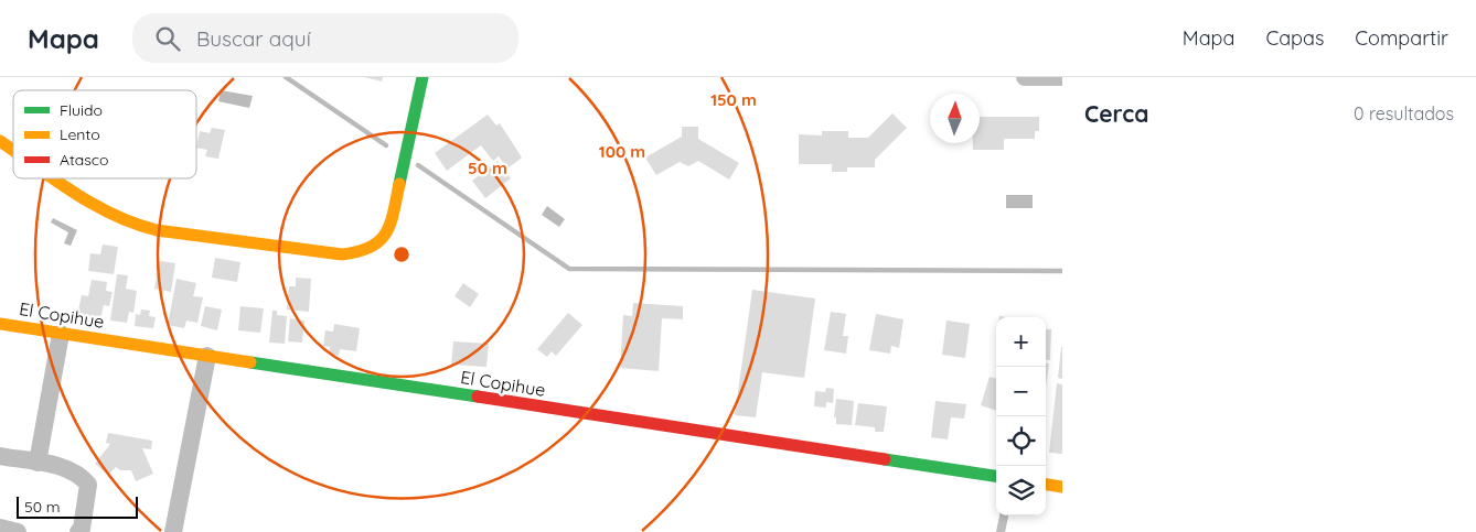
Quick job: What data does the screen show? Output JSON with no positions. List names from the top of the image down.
{
  "streets": {
    "main road": ["El Copihue"]
  },
  "legend": ["Fluido", "Lento", "Atasco"],
  "scale_bar": "50 m",
  "north": "top",
  "page": {
    "header": "Mapa",
    "search": "Buscar aquí",
    "nav": ["Mapa", "Capas", "Compartir"],
    "heading": ["Cerca", "0 resultados"],
    "map_buttons": ["+", "−"],
    "scale": "50 m"
  },
  "rings": ["150 m", "100 m", "50 m"]
}
